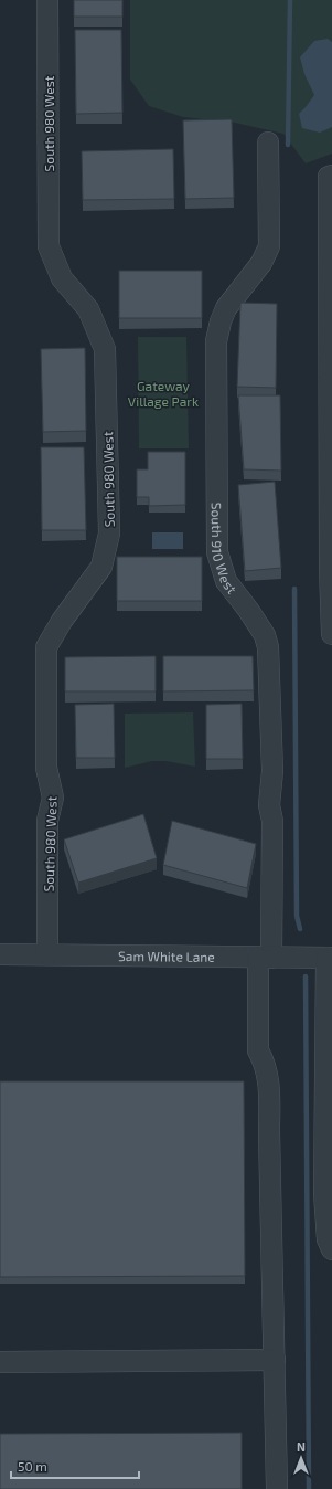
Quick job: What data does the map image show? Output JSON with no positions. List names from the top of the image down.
{
  "streets": {
    "street": ["South 980 West", "South 910 West", "Sam White Lane"]
  },
  "crossings": [
    ["South 980 West", "Sam White Lane"],
    ["South 910 West", "Sam White Lane"]
  ],
  "parks": ["Gateway Village Park"],
  "scale_bar": "50 m",
  "north": "top"
}
